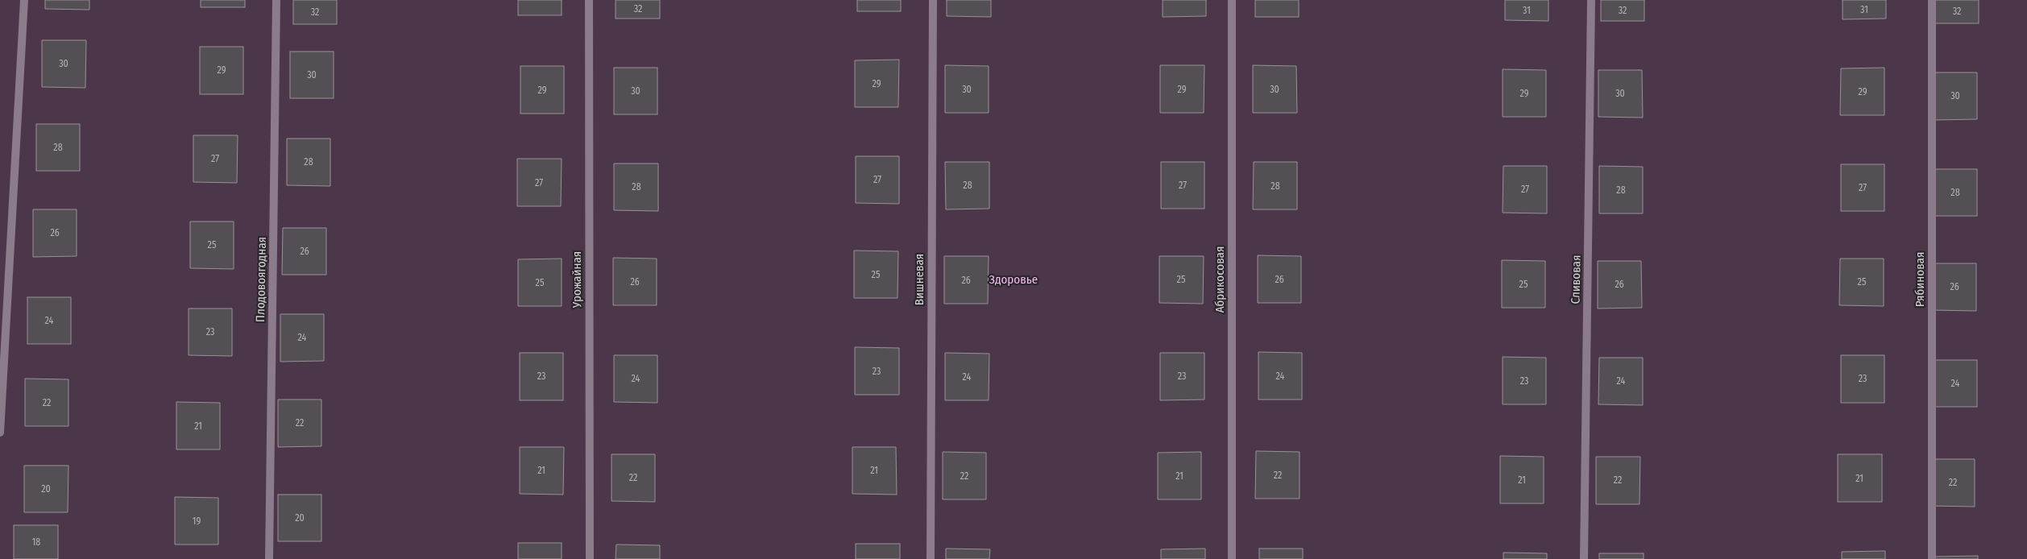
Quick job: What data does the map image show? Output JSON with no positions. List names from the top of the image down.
{
  "streets": {
    "street": [
      "Плодовоягодная",
      "Урожайная",
      "Вишневая",
      "Абрикосовая",
      "Сливовая",
      "Рябиновая"
    ]
  },
  "parks": ["Здоровье"],
  "house_numbers": [
    "32",
    "31",
    "31",
    "32",
    "32",
    "32",
    "30",
    "29",
    "30",
    "29",
    "30",
    "29",
    "30",
    "29",
    "30",
    "29",
    "29",
    "30",
    "30",
    "28",
    "27",
    "28",
    "27",
    "27",
    "28",
    "27",
    "28",
    "28",
    "27",
    "27",
    "28",
    "28",
    "26",
    "25",
    "26",
    "25",
    "25",
    "26",
    "26",
    "26",
    "25",
    "25",
    "25",
    "26",
    "26",
    "24",
    "23",
    "24",
    "23",
    "23",
    "23",
    "24",
    "24",
    "24",
    "23",
    "23",
    "24",
    "24",
    "22",
    "22",
    "21",
    "21",
    "21",
    "22",
    "22",
    "21",
    "22",
    "21",
    "21",
    "22",
    "22",
    "20",
    "20",
    "19",
    "18"
  ]
}
